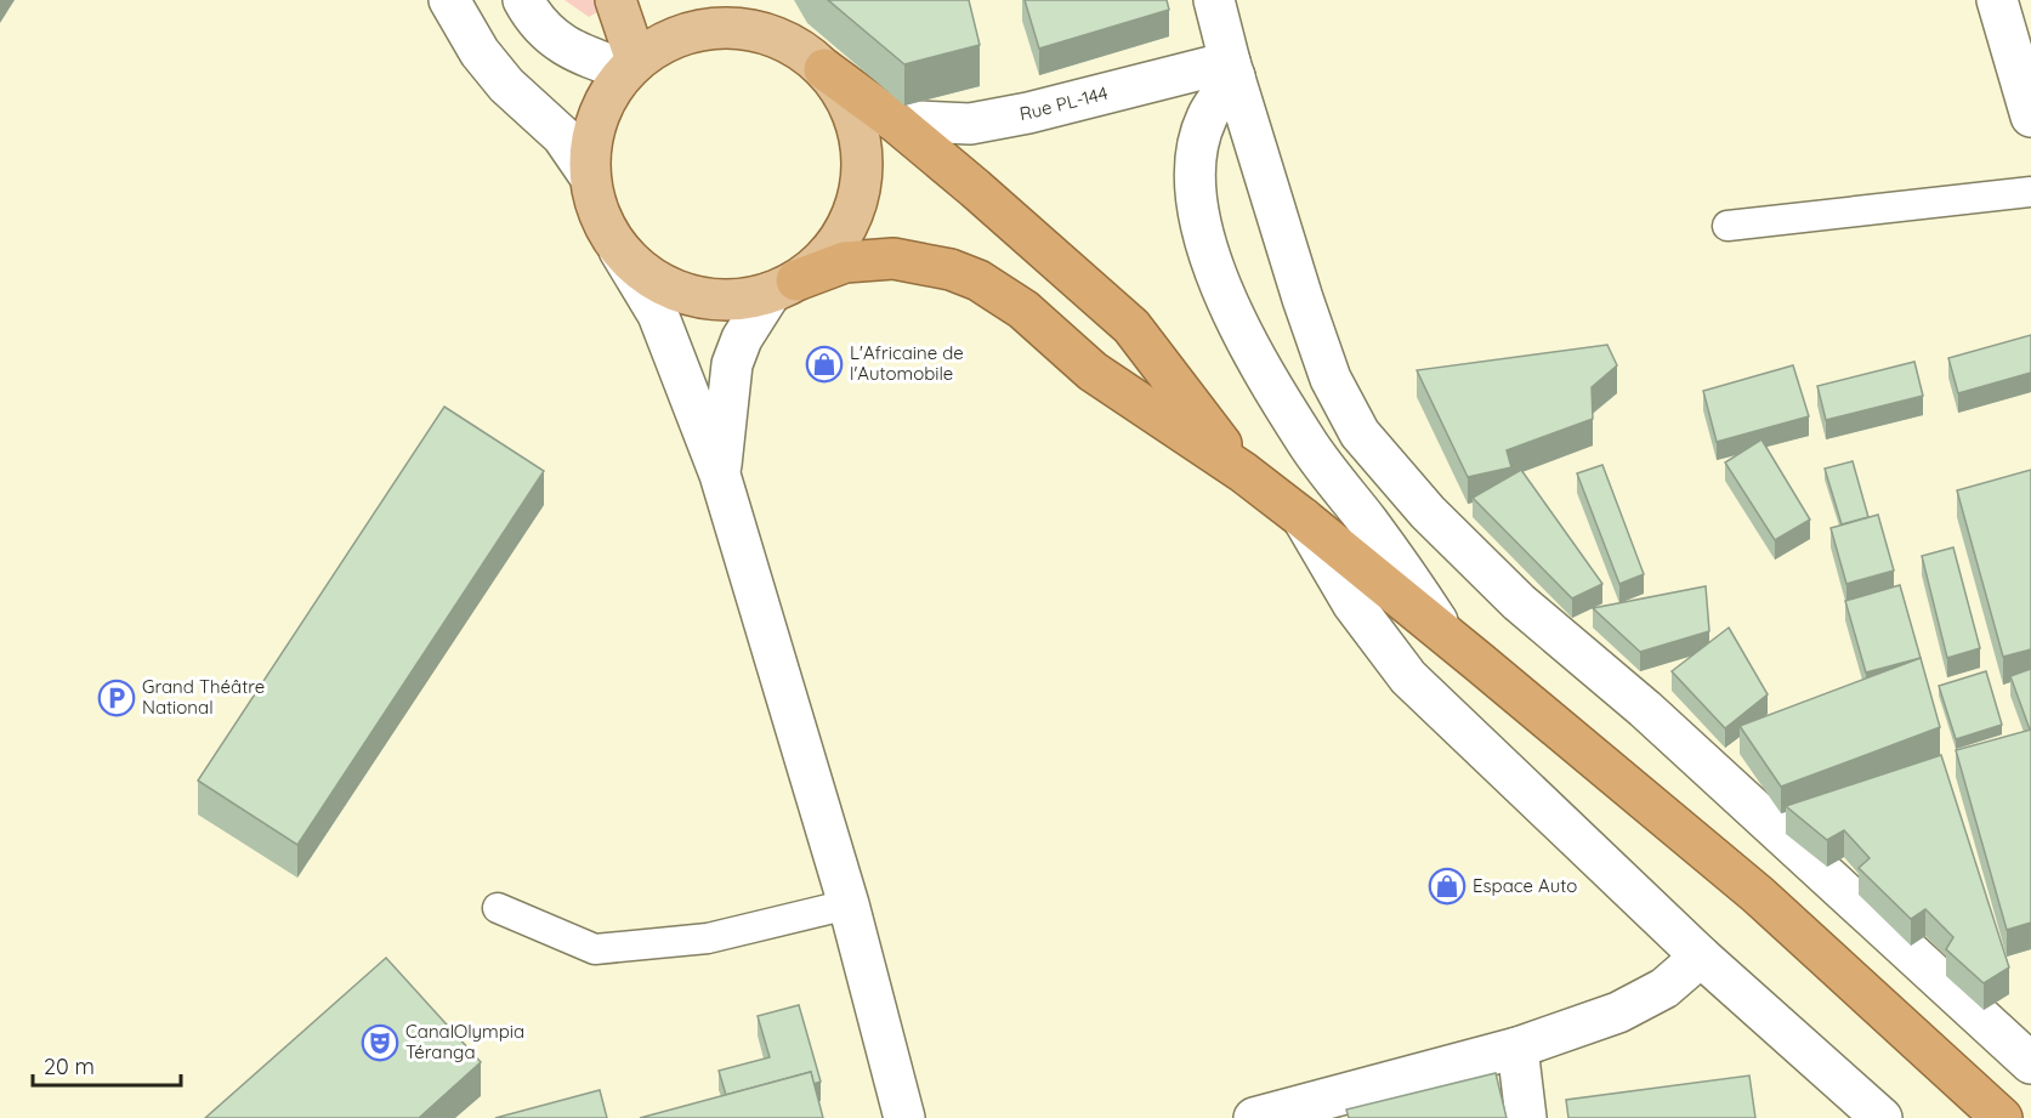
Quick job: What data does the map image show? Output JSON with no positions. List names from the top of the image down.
{
  "streets": {
    "street": ["Rue PL-144"]
  },
  "places": {
    "shop": ["L'Africaine de l'Automobile", "Espace Auto"],
    "parking": ["Grand Théâtre National"],
    "theatre": ["CanalOlympia Téranga"]
  },
  "scale_bar": "20 m"
}
